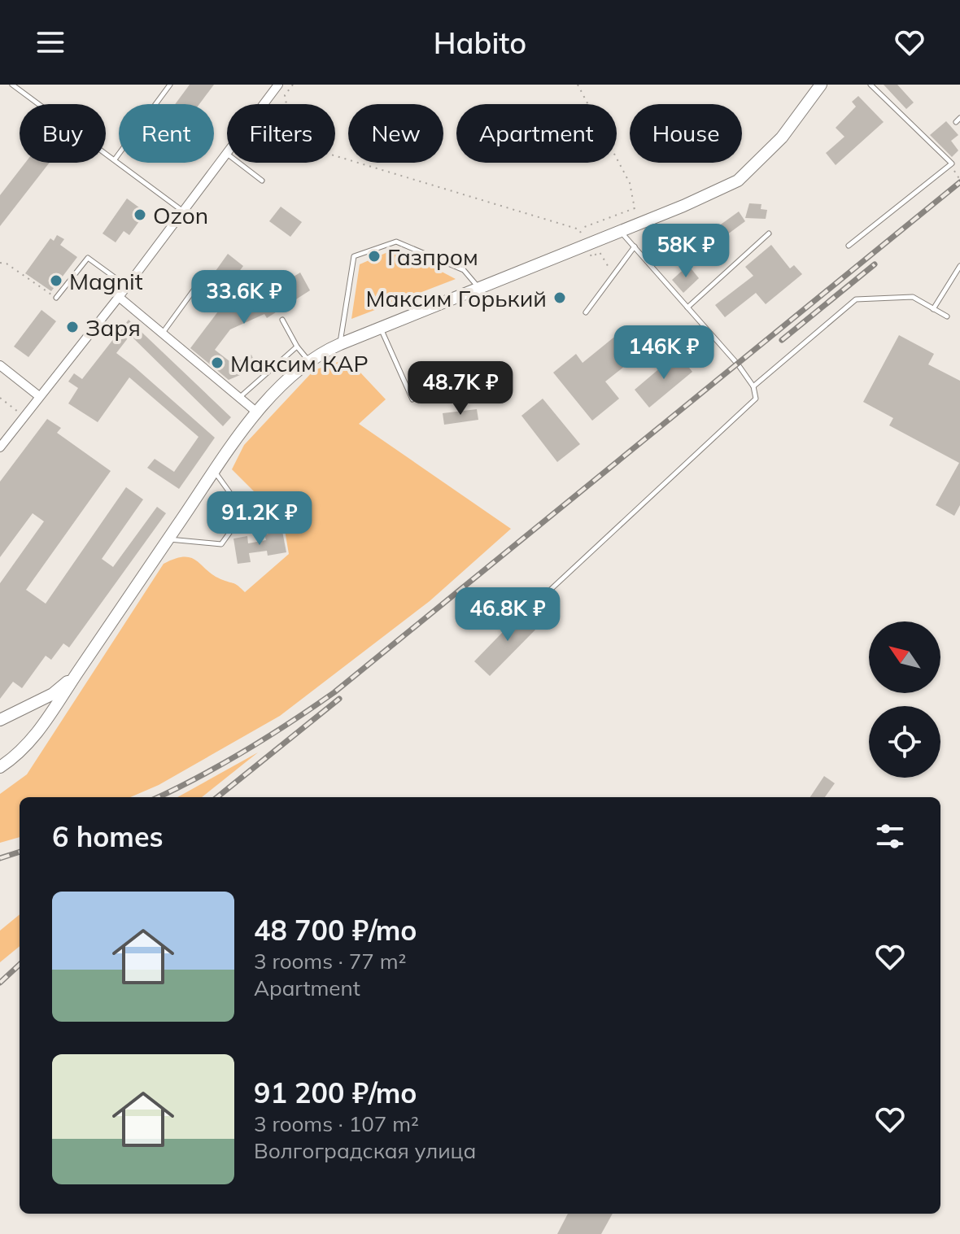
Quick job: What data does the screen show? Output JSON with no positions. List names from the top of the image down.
{
  "places": [
    "Ozon",
    "Газпром",
    "Magnit",
    "Максим Горький",
    "Заря",
    "Максим КАР"
  ],
  "north": "top left",
  "page": {
    "header": "Habito",
    "chip": [
      "Buy",
      "Rent",
      "Filters",
      "New",
      "Apartment",
      "House"
    ],
    "price": [
      "58K ₽",
      "33.6K ₽",
      "146K ₽",
      "48.7K ₽",
      "91.2K ₽",
      "46.8K ₽"
    ],
    "heading": "6 homes",
    "list": [
      {
        "name": "48 700 ₽/mo",
        "note": "3 rooms · 77 m² · Apartment"
      },
      {
        "name": "91 200 ₽/mo",
        "note": "3 rooms · 107 m² · Волгоградская улица"
      }
    ]
  }
}
